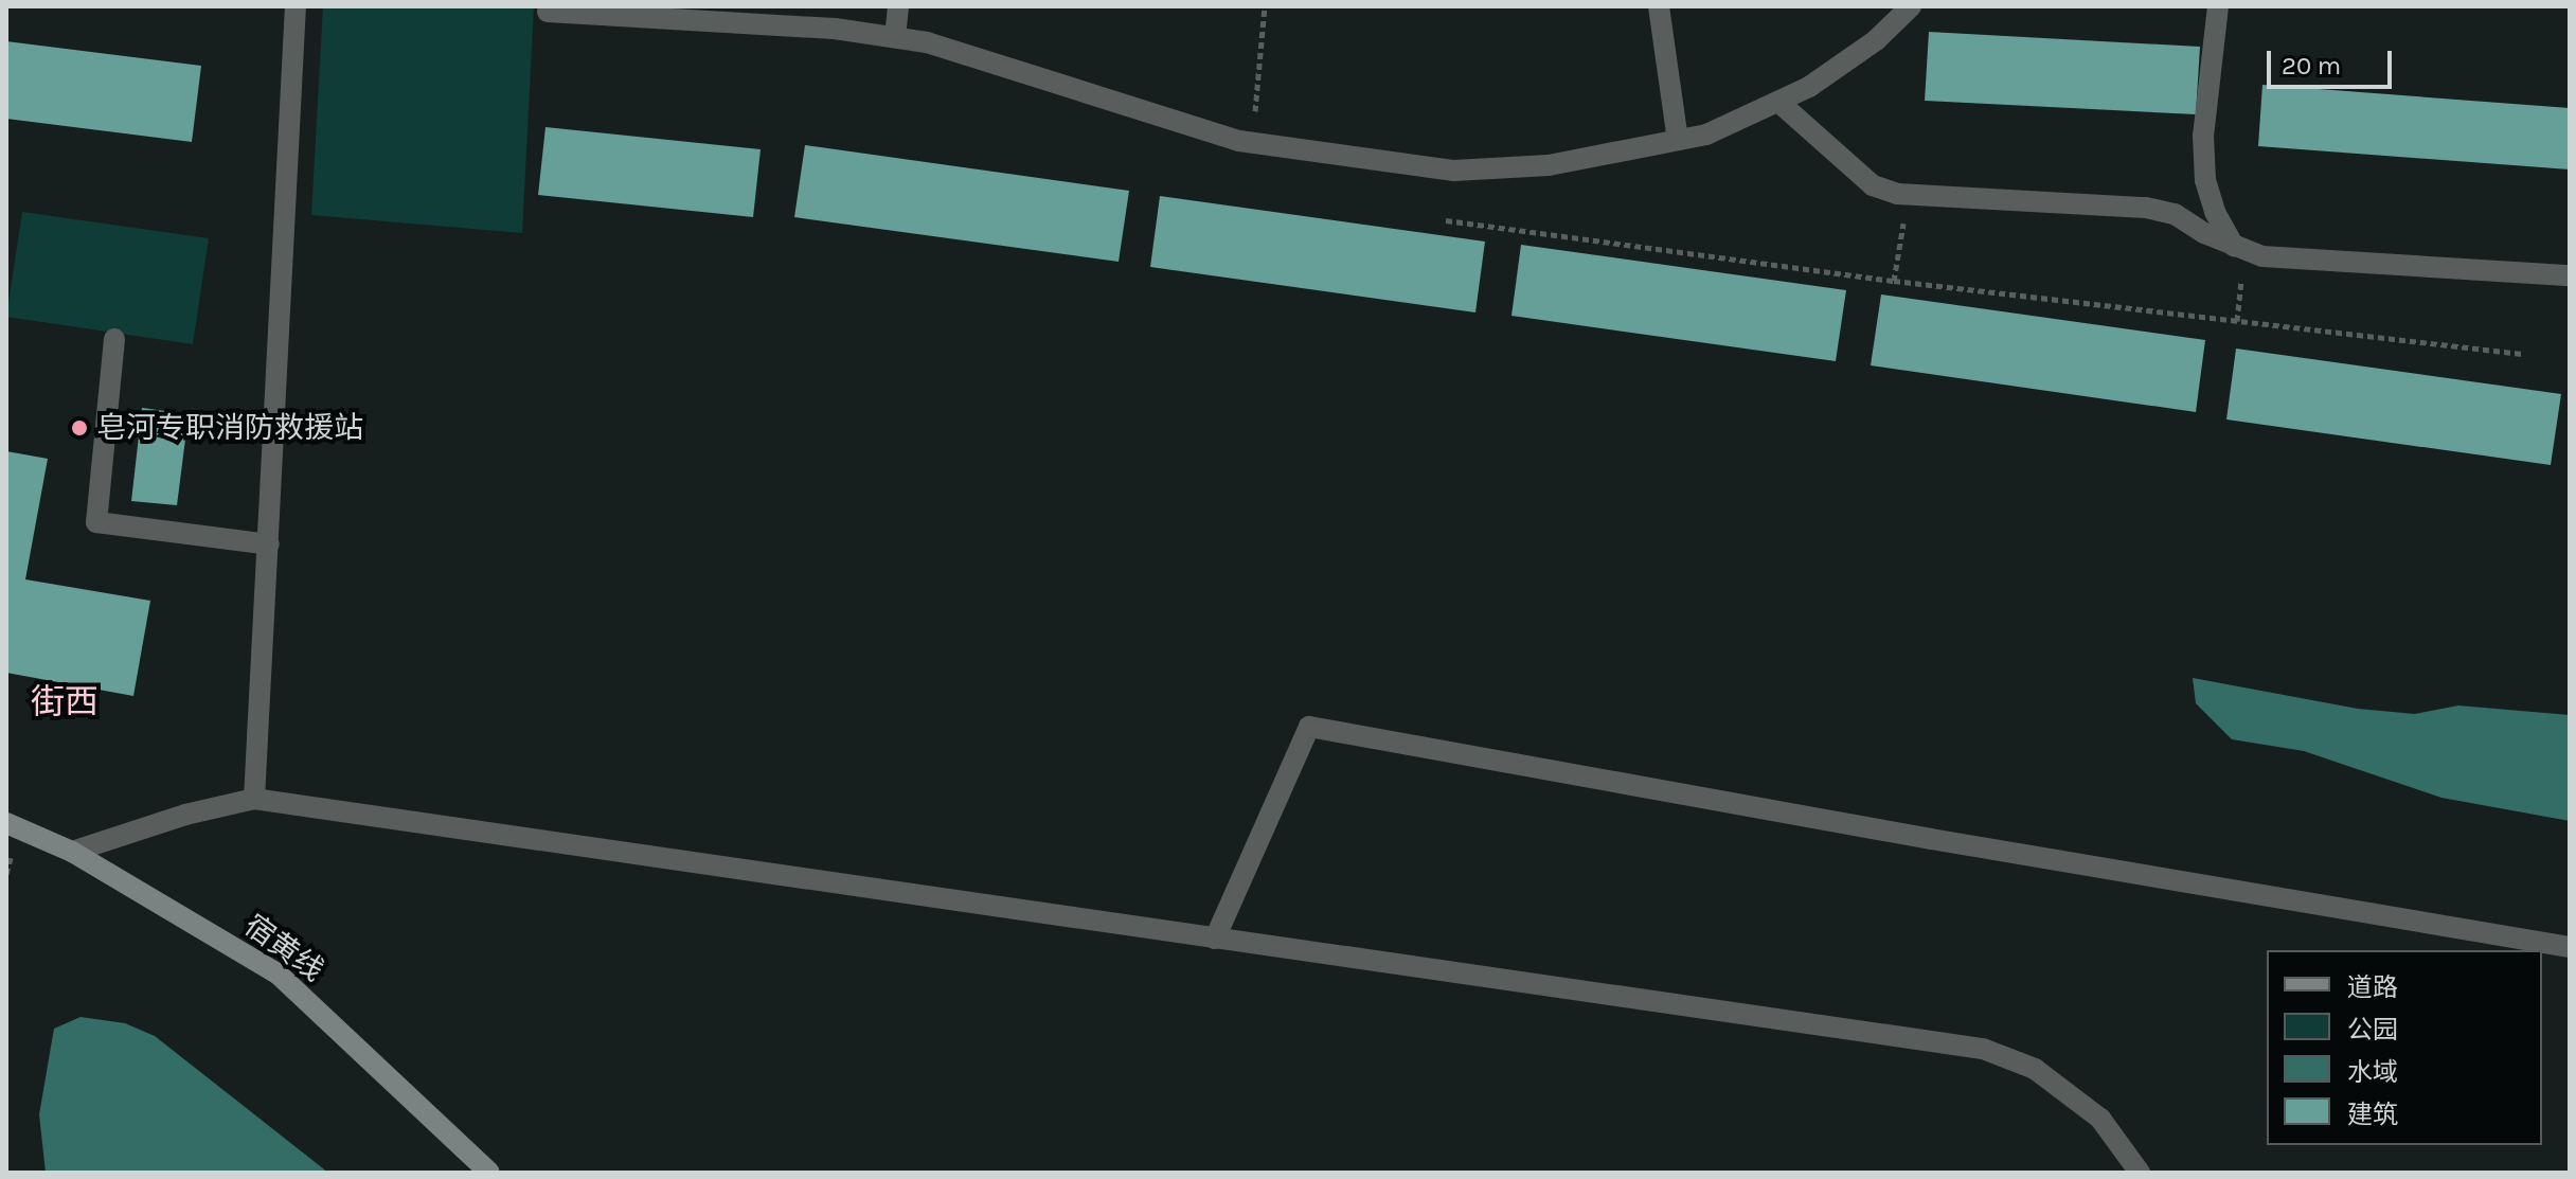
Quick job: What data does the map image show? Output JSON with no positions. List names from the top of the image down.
{
  "streets": {
    "main road": ["宿黄线"]
  },
  "districts": ["街西"],
  "places": ["皂河专职消防救援站"],
  "legend": [
    "道路",
    "公园",
    "水域",
    "建筑"
  ],
  "scale_bar": "20 m"
}
